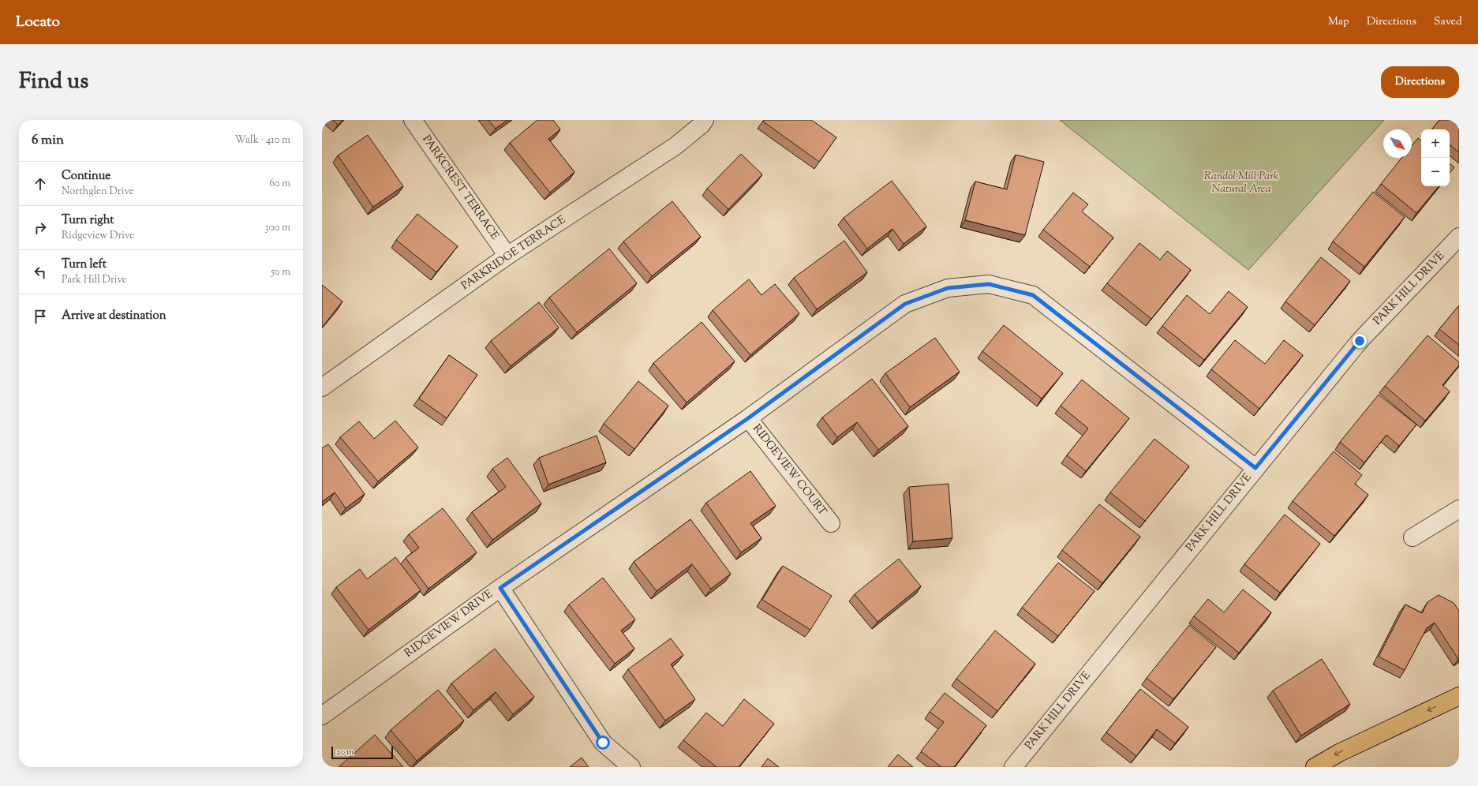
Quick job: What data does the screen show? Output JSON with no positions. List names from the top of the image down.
{
  "streets": {
    "street": [
      "PARKCREST TERRACE",
      "PARKRIDGE TERRACE",
      "PARK HILL DRIVE",
      "RIDGEVIEW COURT",
      "RIDGEVIEW DRIVE"
    ]
  },
  "crossings": [
    ["PARKCREST TERRACE", "PARKRIDGE TERRACE"],
    ["PARK HILL DRIVE", "RIDGEVIEW DRIVE"],
    ["RIDGEVIEW COURT", "RIDGEVIEW DRIVE"]
  ],
  "parks": ["Randol Mill Park Natural Area"],
  "scale_bar": "20 m",
  "north": "bottom right",
  "page": {
    "header": "Locato",
    "nav": ["Map", "Directions", "Saved"],
    "title": "Find us",
    "buttons": "Directions",
    "heading": ["6 min", "Walk · 410 m"],
    "map_buttons": ["+", "−"],
    "list": [
      ["Continue", "Northglen Drive", "60 m"],
      ["Turn right", "Ridgeview Drive", "300 m"],
      ["Turn left", "Park Hill Drive", "50 m"],
      "Arrive at destination"
    ],
    "scale": "20 m"
  }
}
